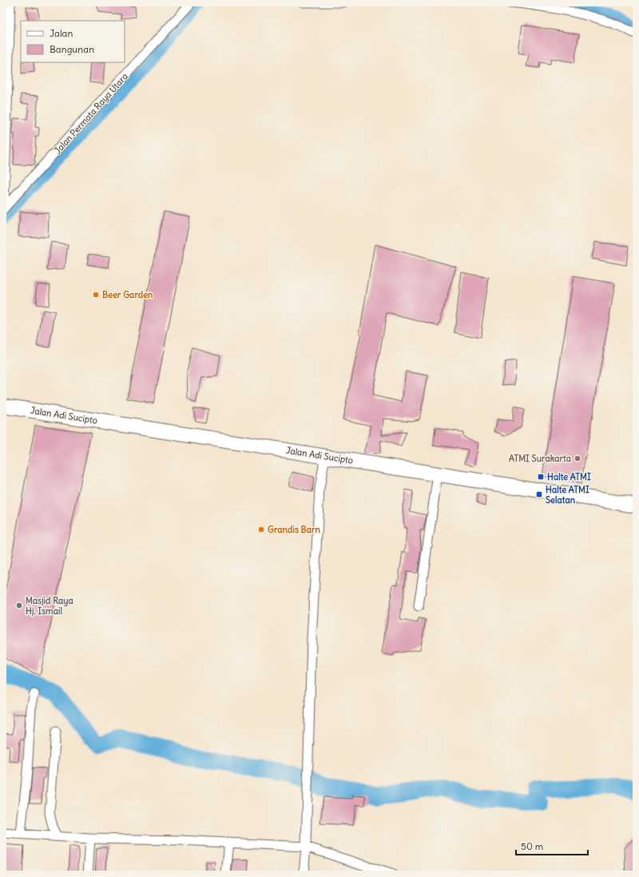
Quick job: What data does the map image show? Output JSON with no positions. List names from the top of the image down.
{
  "streets": {
    "highway": ["Jalan Adi Sucipto"],
    "street": ["Jalan Permata Raya Utara"]
  },
  "places": {
    "other": [
      "Beer Garden",
      "ATMI Surakarta",
      "Grandis Barn",
      "Masjid Raya Hj. Ismail"
    ],
    "transit": ["Halte ATMI", "Halte ATMI Selatan"]
  },
  "legend": ["Jalan", "Bangunan"],
  "scale_bar": "50 m"
}
